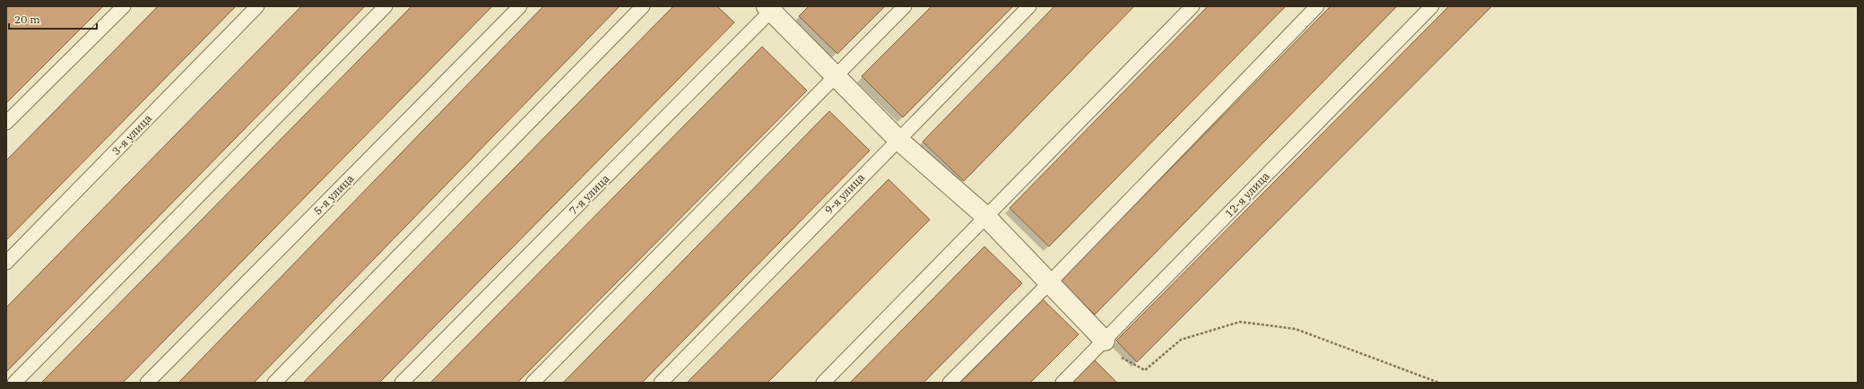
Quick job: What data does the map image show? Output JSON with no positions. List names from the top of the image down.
{
  "streets": {
    "lane": [
      "3-я улица",
      "9-я улица",
      "5-я улица",
      "7-я улица",
      "12-я улица"
    ]
  },
  "scale_bar": "20 m"
}
